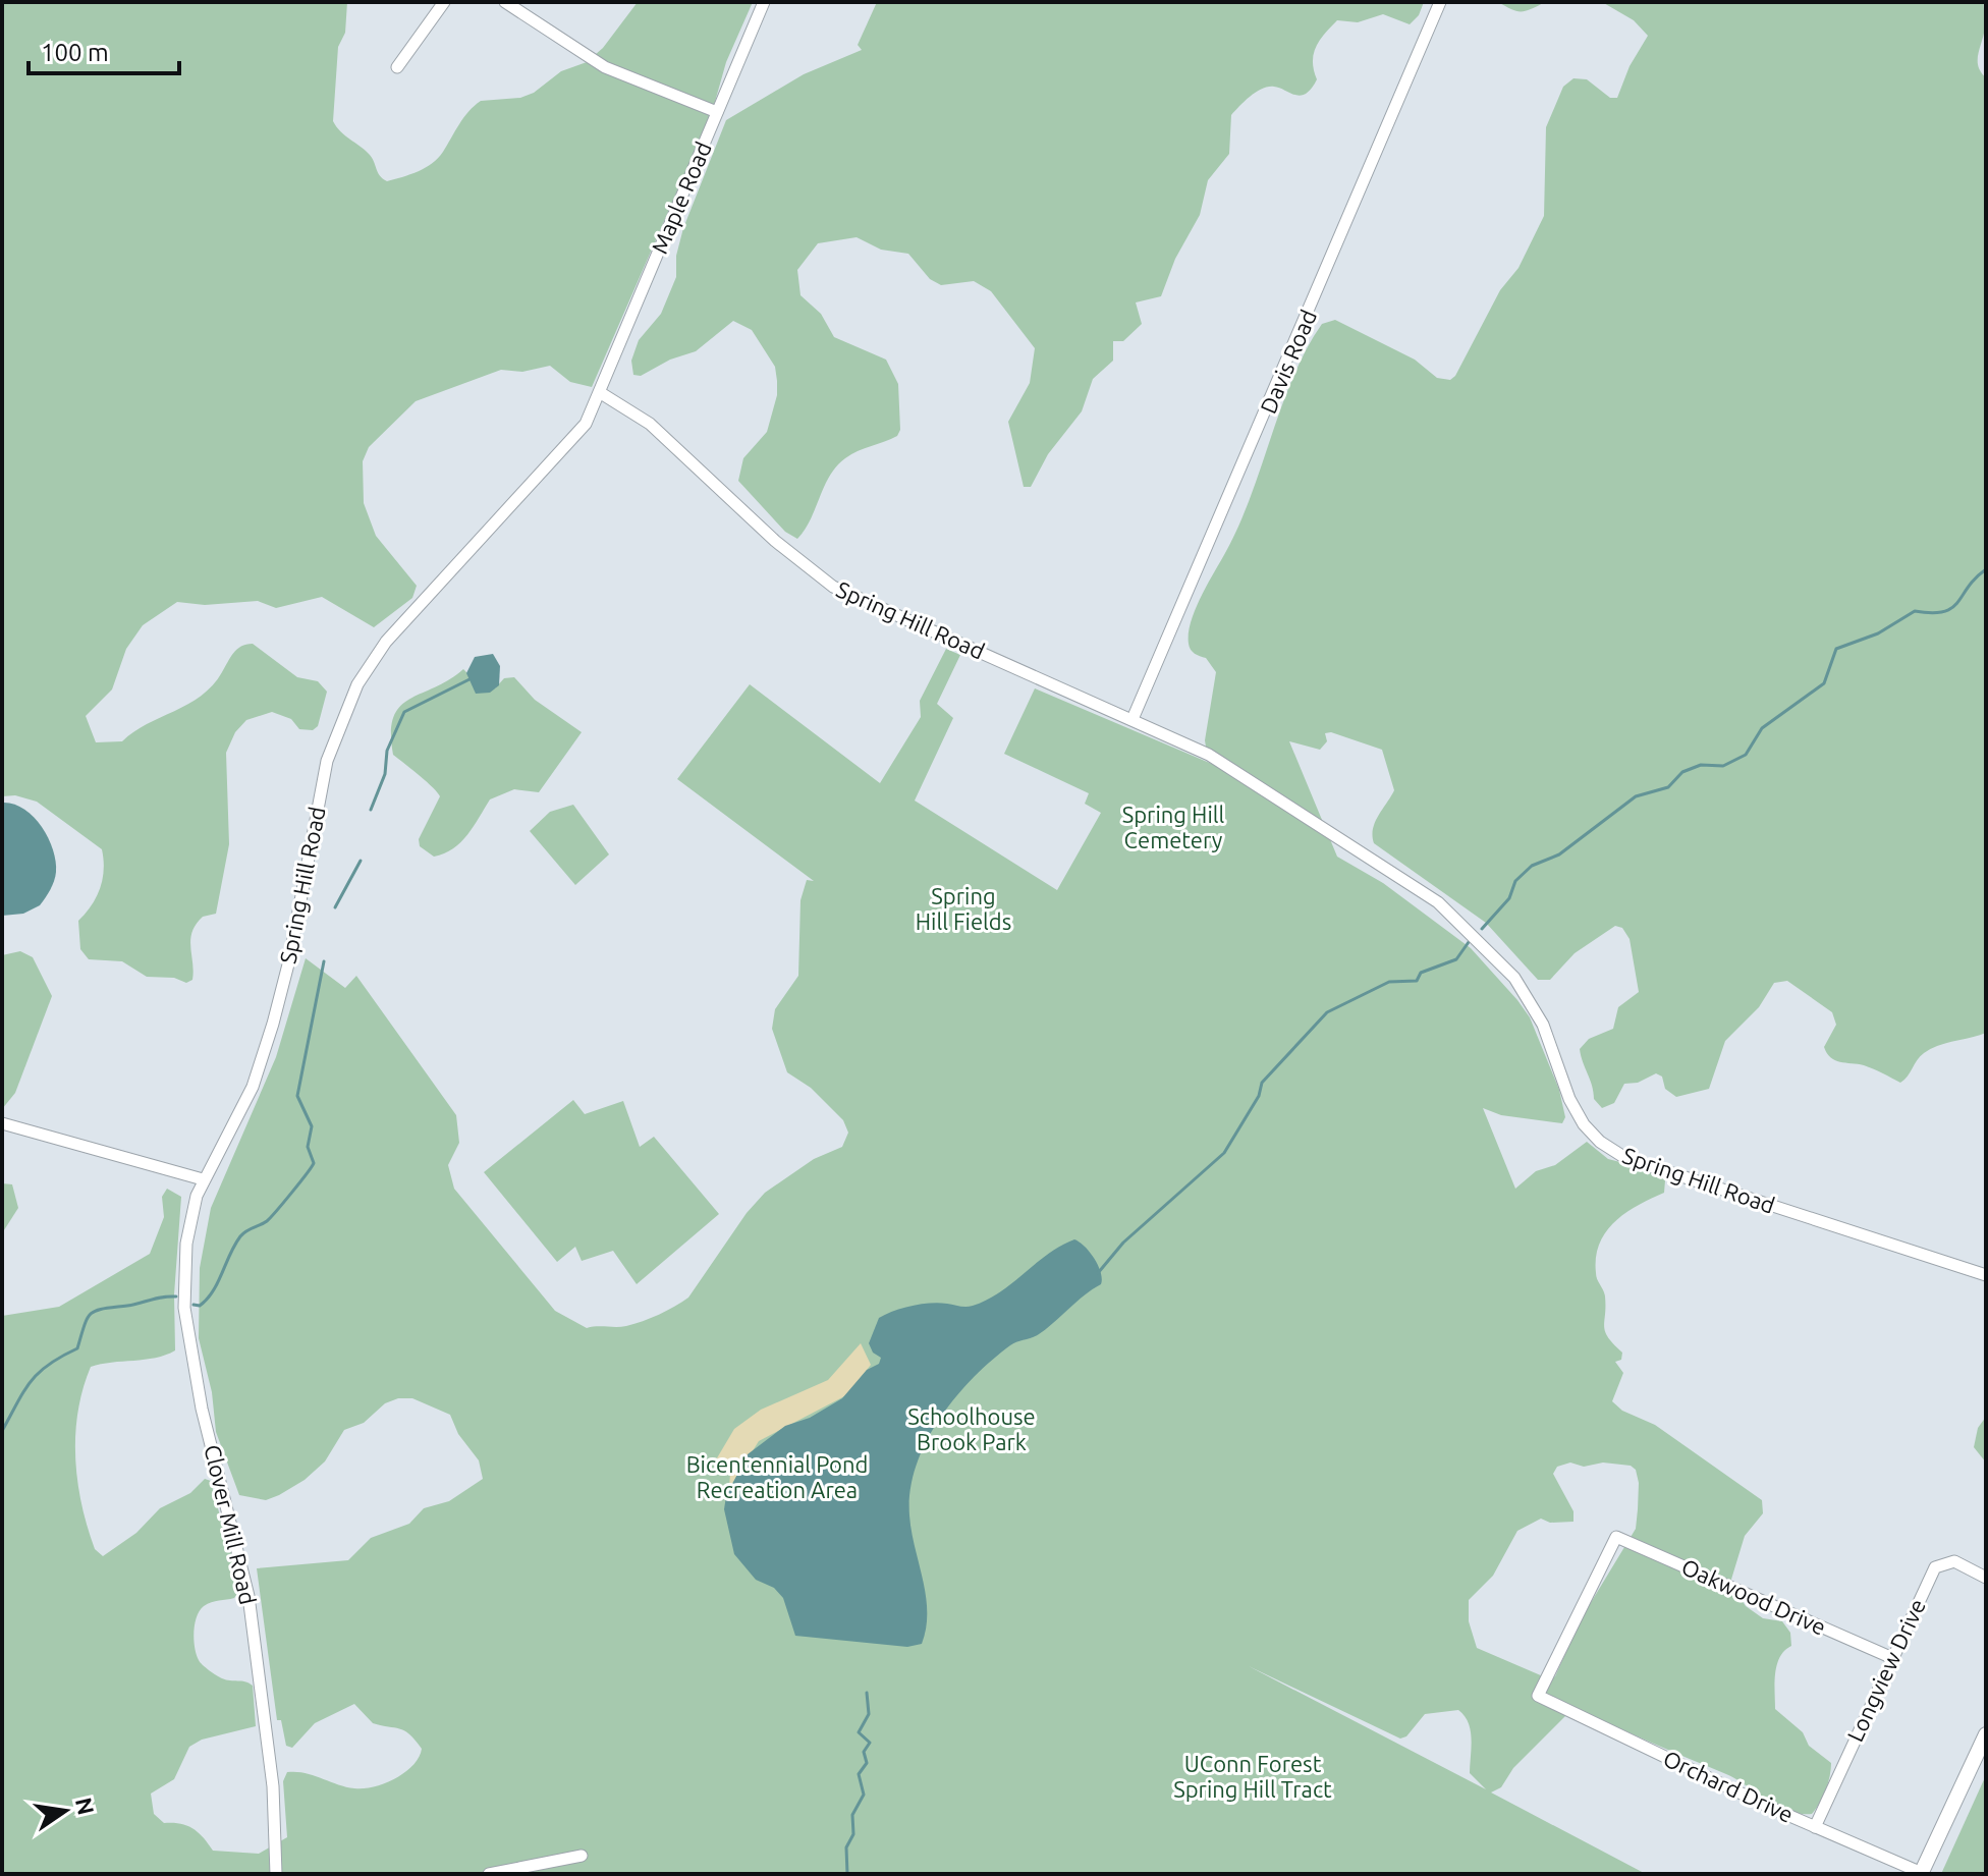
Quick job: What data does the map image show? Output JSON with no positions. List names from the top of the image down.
{
  "streets": {
    "street": [
      "Maple Road",
      "Davis Road",
      "Spring Hill Road",
      "Clover Mill Road",
      "Oakwood Drive",
      "Longview Drive",
      "Orchard Drive"
    ]
  },
  "crossings": [
    ["Maple Road", "Spring Hill Road"],
    ["Davis Road", "Spring Hill Road"],
    ["Spring Hill Road", "Clover Mill Road"],
    ["Oakwood Drive", "Longview Drive"],
    ["Oakwood Drive", "Orchard Drive"],
    ["Longview Drive", "Orchard Drive"]
  ],
  "parks": [
    "Spring Hill Cemetery",
    "Spring Hill Fields",
    "Schoolhouse Brook Park",
    "Bicentennial Pond Recreation Area",
    "UConn Forest Spring Hill Tract"
  ],
  "scale_bar": "100 m",
  "north": "right"
}
